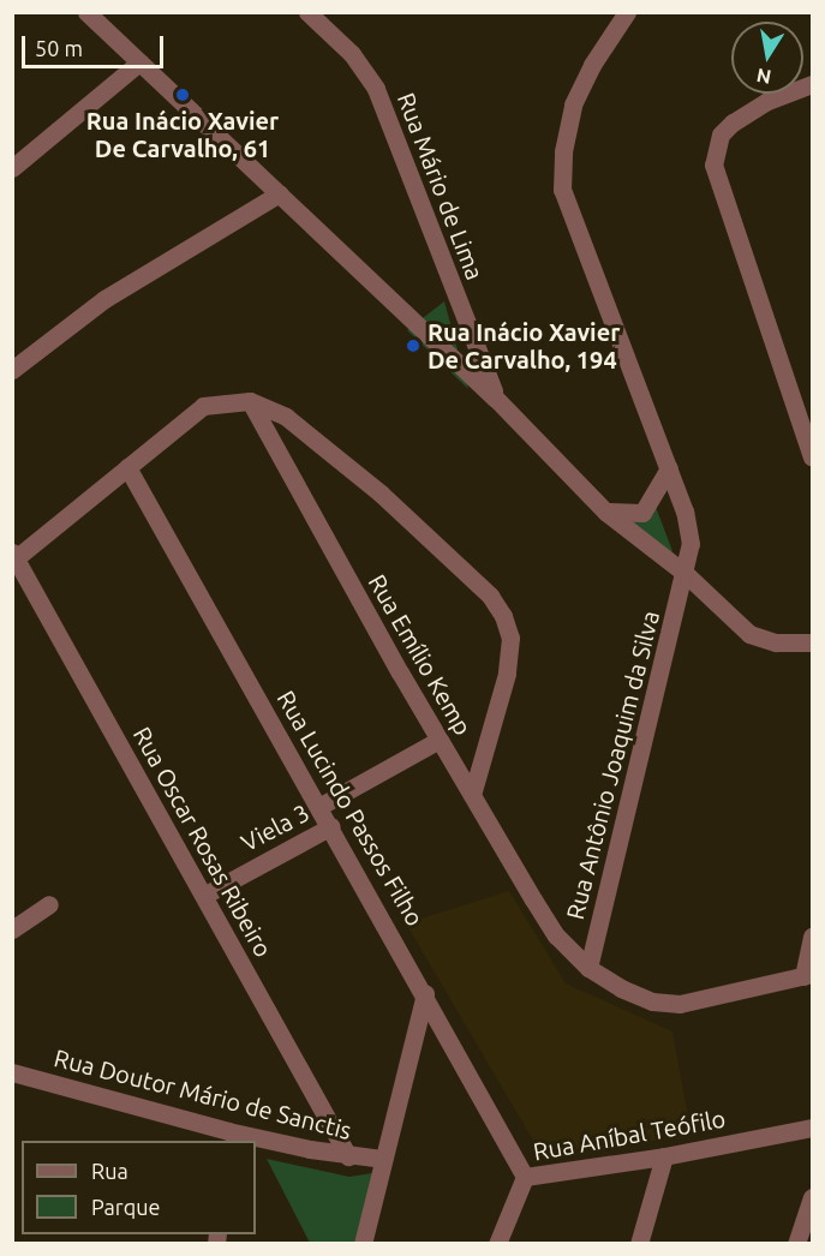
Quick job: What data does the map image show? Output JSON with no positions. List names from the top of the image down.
{
  "streets": {
    "street": [
      "Rua Mário de Lima",
      "Rua Emílio Kemp",
      "Rua Antônio Joaquim da Silva",
      "Rua Lucindo Passos Filho",
      "Viela 3",
      "Rua Oscar Rosas Ribeiro",
      "Rua Doutor Mário de Sanctis",
      "Rua Aníbal Teófilo"
    ]
  },
  "crossings": [
    ["Rua Emílio Kemp", "Rua Antônio Joaquim da Silva"],
    ["Rua Lucindo Passos Filho", "Viela 3"],
    ["Rua Lucindo Passos Filho", "Rua Aníbal Teófilo"],
    ["Viela 3", "Rua Oscar Rosas Ribeiro"],
    ["Rua Oscar Rosas Ribeiro", "Rua Doutor Mário de Sanctis"]
  ],
  "places": ["Rua Inácio Xavier De Carvalho, 61", "Rua Inácio Xavier De Carvalho, 194"],
  "legend": ["Rua", "Parque"],
  "scale_bar": "50 m",
  "north": "bottom"
}
